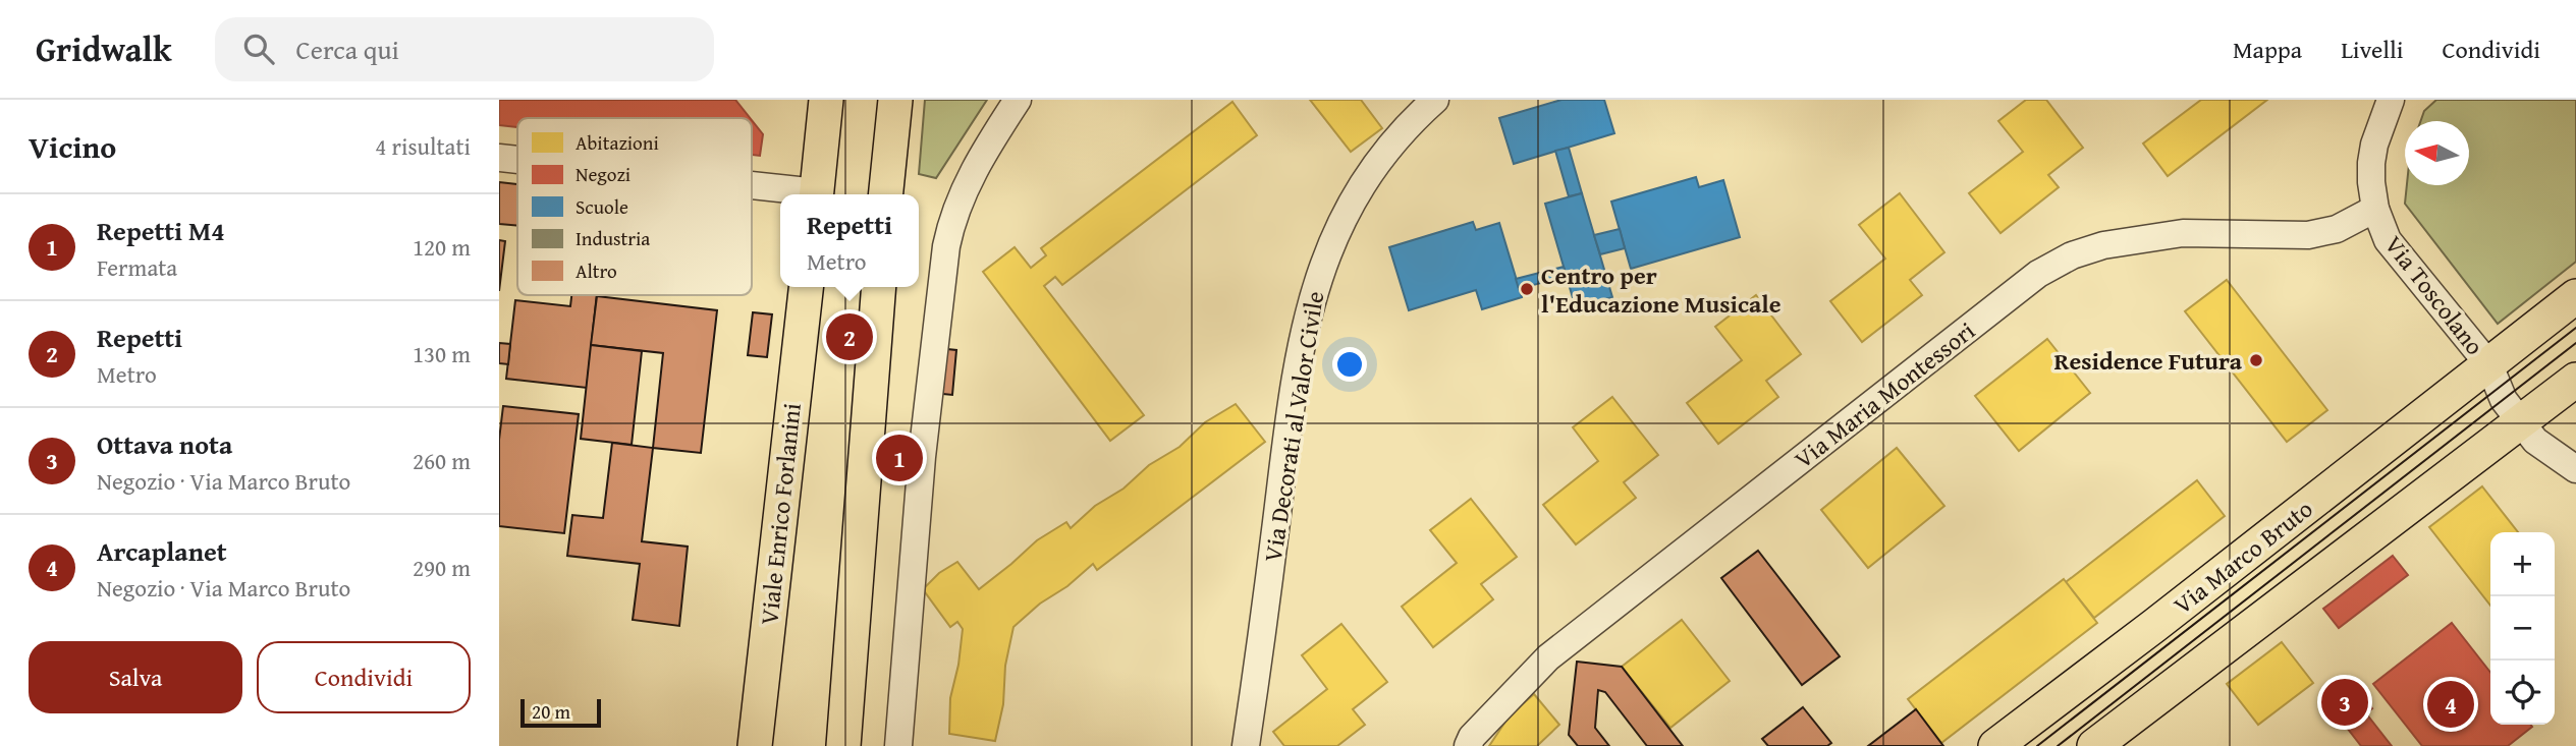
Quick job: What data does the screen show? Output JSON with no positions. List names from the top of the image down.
{
  "streets": {
    "main road": ["Viale Enrico Forlanini", "Via Marco Bruto"],
    "street": ["Via Toscolano", "Via Maria Montessori", "Via Decorati al Valor Civile"]
  },
  "crossings": [
    ["Via Toscolano", "Via Maria Montessori"],
    ["Via Toscolano", "Via Marco Bruto"]
  ],
  "places": ["Centro per l'Educazione Musicale", "Residence Futura"],
  "legend": [
    "Abitazioni",
    "Negozi",
    "Scuole",
    "Industria",
    "Altro"
  ],
  "scale_bar": "20 m",
  "north": "left",
  "page": {
    "header": "Gridwalk",
    "search": "Cerca qui",
    "nav": ["Mappa", "Livelli", "Condividi"],
    "heading": ["Vicino", "4 risultati"],
    "list": [
      {
        "mark": "1",
        "name": "Repetti M4",
        "note": "Fermata",
        "value": "120 m"
      },
      {
        "mark": "2",
        "name": "Repetti",
        "note": "Metro",
        "value": "130 m"
      },
      {
        "mark": "3",
        "name": "Ottava nota",
        "note": "Negozio · Via Marco Bruto",
        "value": "260 m"
      },
      {
        "mark": "4",
        "name": "Arcaplanet",
        "note": "Negozio · Via Marco Bruto",
        "value": "290 m"
      }
    ],
    "popup": ["Repetti", "Metro"],
    "pins": [
      "2",
      "1",
      "3",
      "4"
    ],
    "map_buttons": ["+", "−"],
    "buttons": ["Salva", "Condividi"],
    "scale": "20 m"
  }
}
